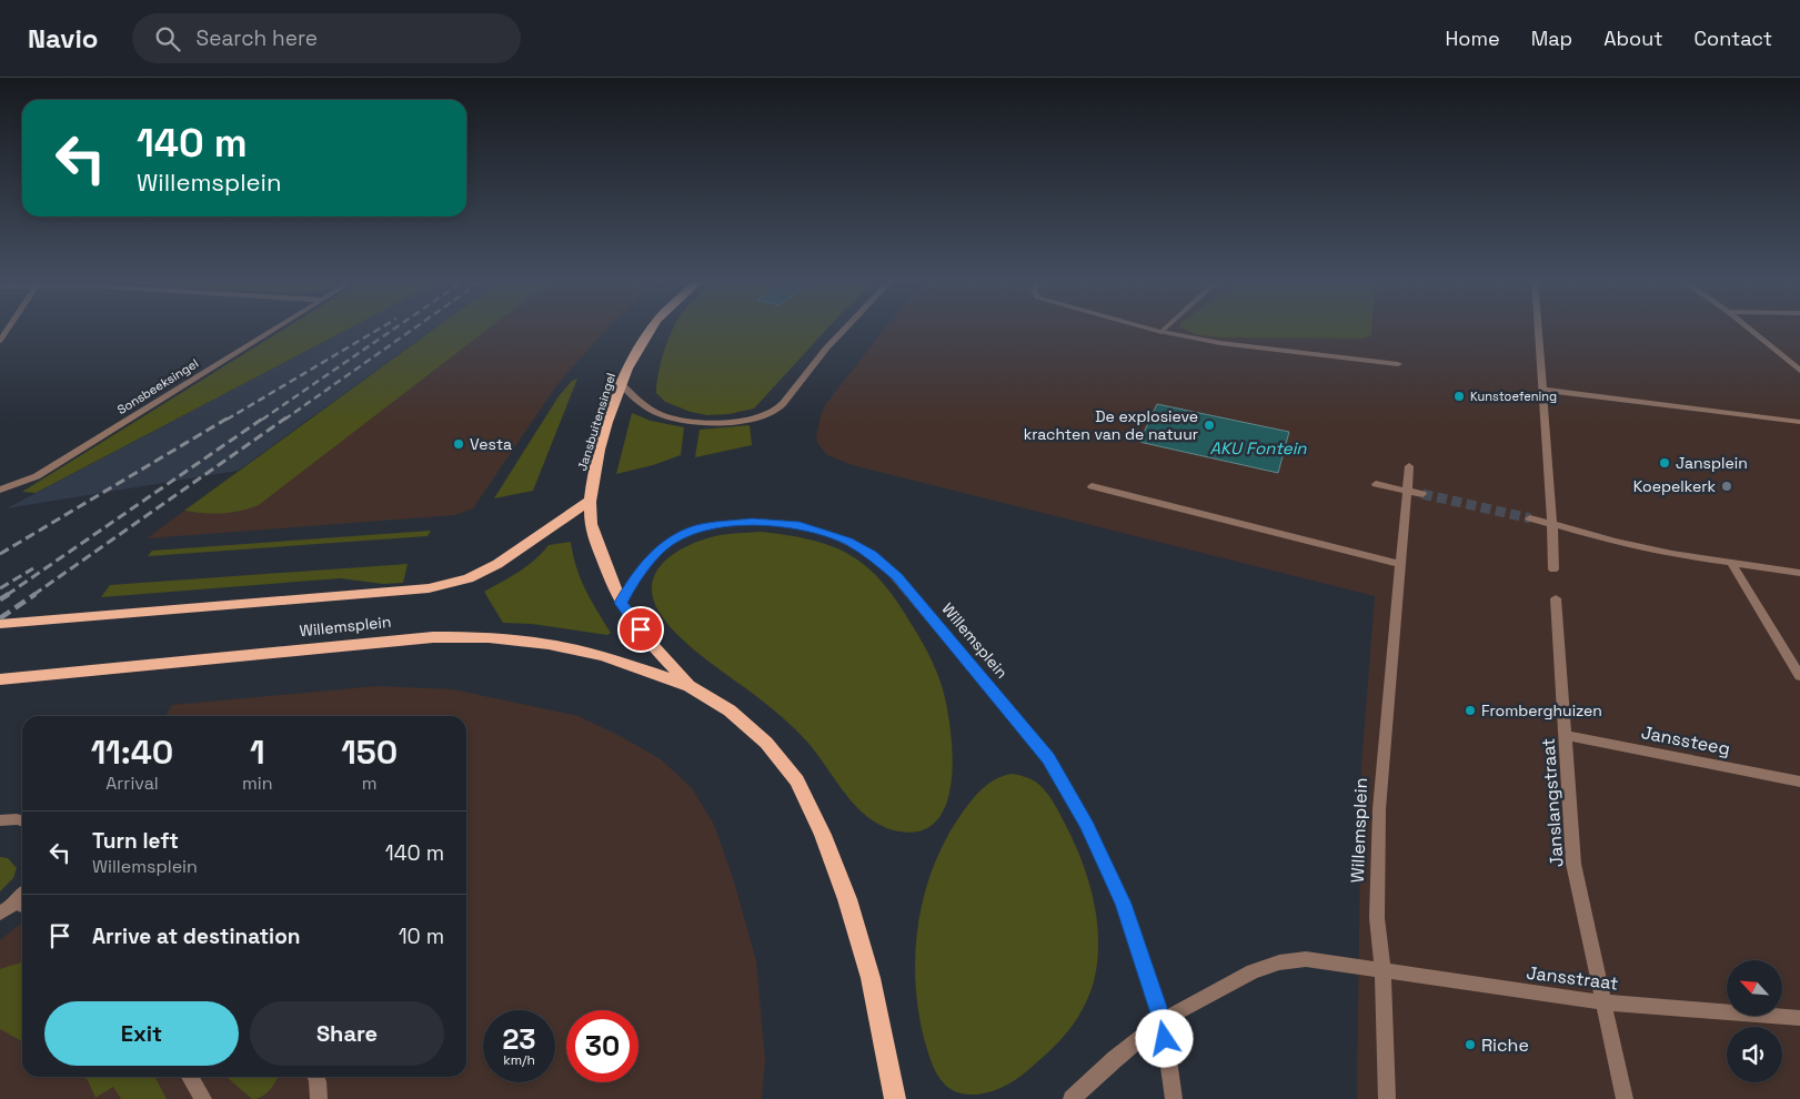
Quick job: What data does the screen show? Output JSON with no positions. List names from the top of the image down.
{
  "streets": {
    "main road": ["Jansbuitensingel", "Willemsplein"],
    "street": [
      "Sonsbeeksingel",
      "Janssteeg",
      "Janslangstraat",
      "Jansstraat"
    ]
  },
  "crossings": [
    ["Jansbuitensingel", "Willemsplein"],
    ["Willemsplein", "Jansstraat"],
    ["Janssteeg", "Janslangstraat"],
    ["Janslangstraat", "Jansstraat"]
  ],
  "water": ["AKU Fontein"],
  "places": [
    "Kunstoefening",
    "De explosieve krachten van de natuur",
    "Vesta",
    "Jansplein",
    "Koepelkerk",
    "Fromberghuizen",
    "Riche"
  ],
  "north": "top left",
  "page": {
    "header": "Navio",
    "search": "Search here",
    "nav": [
      "Home",
      "Map",
      "About",
      "Contact"
    ],
    "turn": ["140 m", "Willemsplein"],
    "eta": [
      "11:40",
      "Arrival",
      "1",
      "min",
      "150",
      "m"
    ],
    "list": [
      {
        "name": "Turn left",
        "note": "Willemsplein",
        "value": "140 m"
      },
      {
        "name": "Arrive at destination",
        "value": "10 m"
      }
    ],
    "buttons": ["Exit", "Share"],
    "speed": "23 km/h",
    "limit": "30"
  }
}
